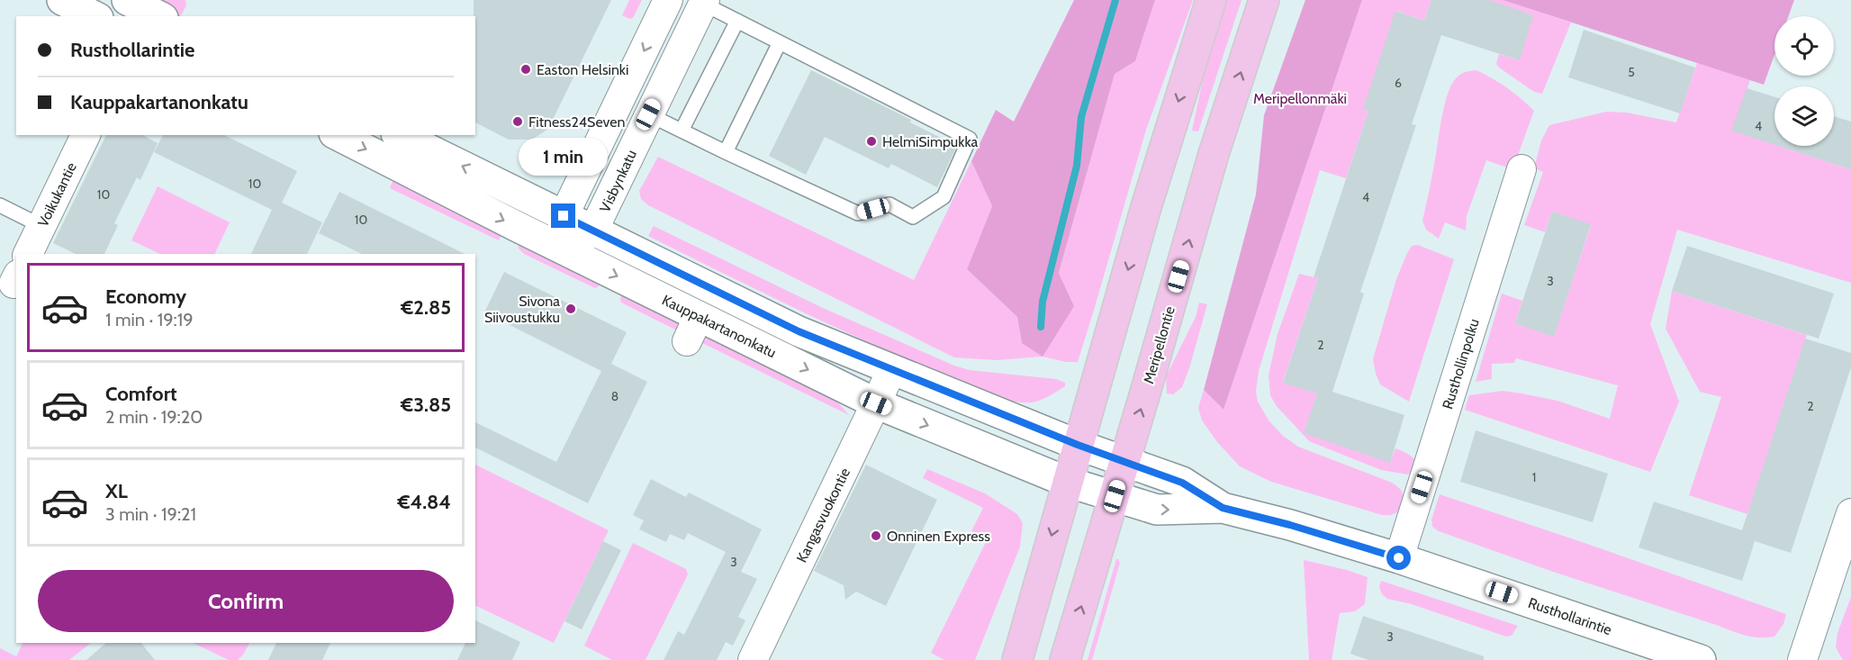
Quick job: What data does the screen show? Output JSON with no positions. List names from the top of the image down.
{
  "streets": {
    "main road": ["Kauppakartanonkatu", "Meripellontie", "Rusthollarintie"],
    "street": [
      "Visbynkatu",
      "Voikukantie",
      "Rusthollinpolku",
      "Kangasvuokontie"
    ]
  },
  "crossings": [
    ["Visbynkatu", "Kauppakartanonkatu"],
    ["Kauppakartanonkatu", "Meripellontie"],
    ["Kauppakartanonkatu", "Kangasvuokontie"],
    ["Kauppakartanonkatu", "Rusthollarintie"],
    ["Meripellontie", "Rusthollarintie"],
    ["Rusthollinpolku", "Rusthollarintie"]
  ],
  "parks": ["Meripellonmäki"],
  "places": [
    "Easton Helsinki",
    "Fitness24Seven",
    "HelmiSimpukka",
    "Sivona Siivoustukku",
    "Onninen Express"
  ],
  "house_numbers": [
    "5",
    "6",
    "4",
    "10",
    "10",
    "4",
    "10",
    "3",
    "2",
    "8",
    "2",
    "1",
    "3",
    "3"
  ],
  "page": {
    "banner": ["Rusthollarintie", "Kauppakartanonkatu"],
    "bubble": "1 min",
    "list": [
      {
        "name": "Economy",
        "note": "1 min · 19:19",
        "value": "€2.85"
      },
      {
        "name": "Comfort",
        "note": "2 min · 19:20",
        "value": "€3.85"
      },
      {
        "name": "XL",
        "note": "3 min · 19:21",
        "value": "€4.84"
      }
    ],
    "buttons": "Confirm"
  }
}
